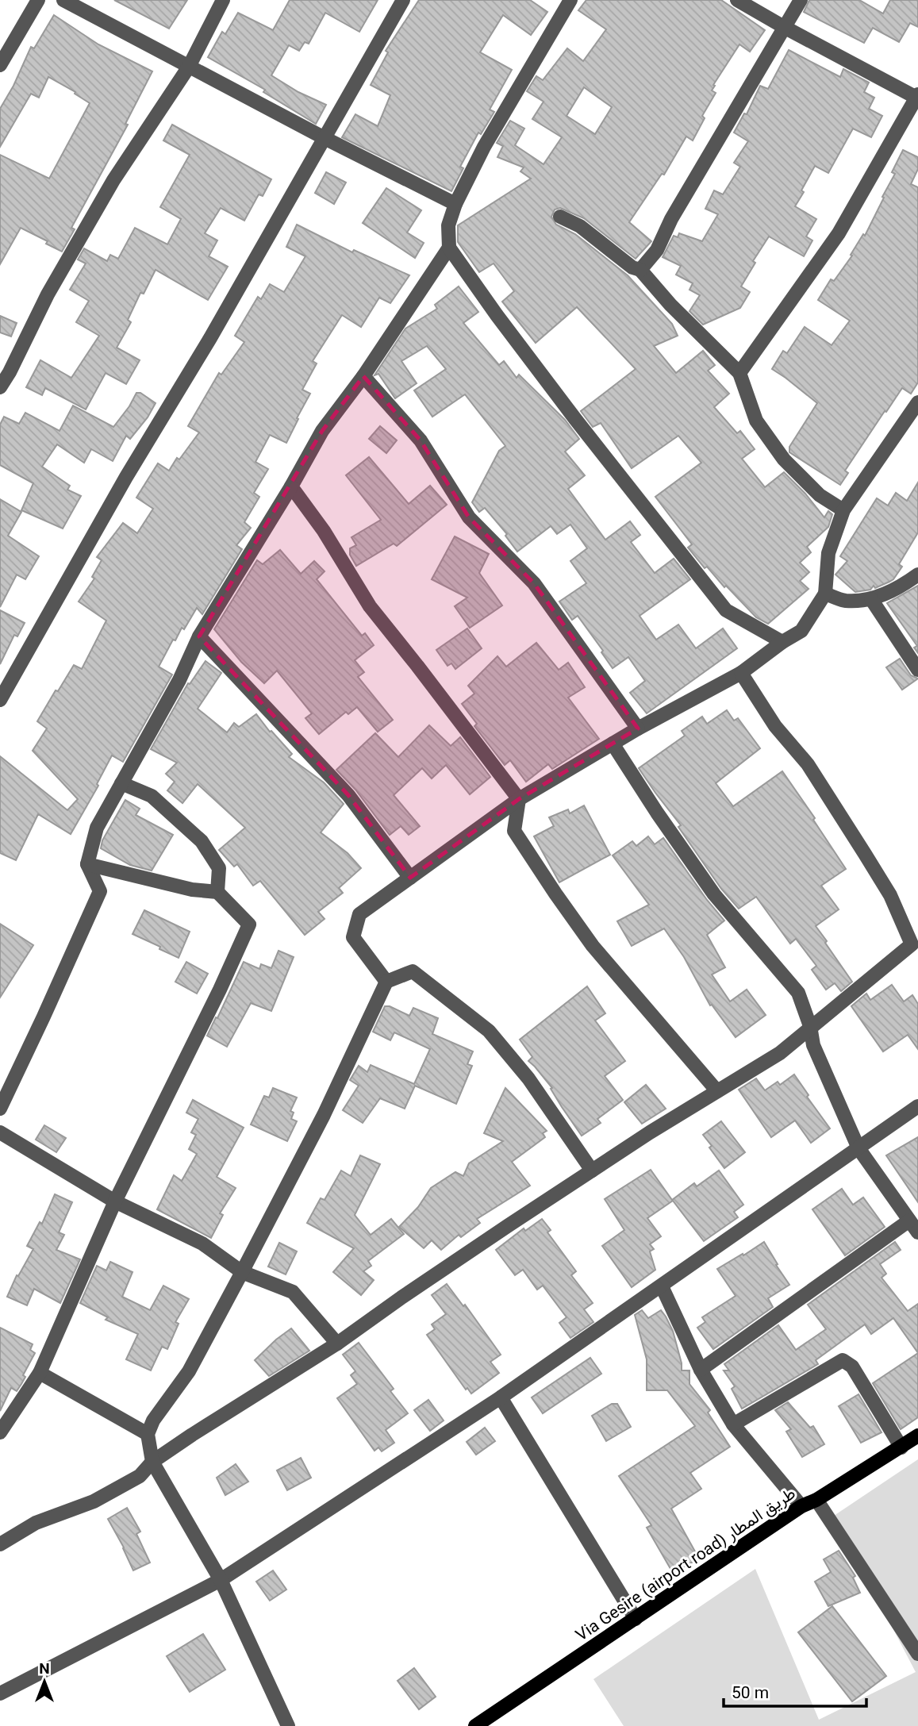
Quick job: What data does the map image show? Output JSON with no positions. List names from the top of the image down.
{
  "streets": {
    "main road": ["Via Gesire (airport road) طريق المطار"]
  },
  "scale_bar": "50 m",
  "north": "top"
}
